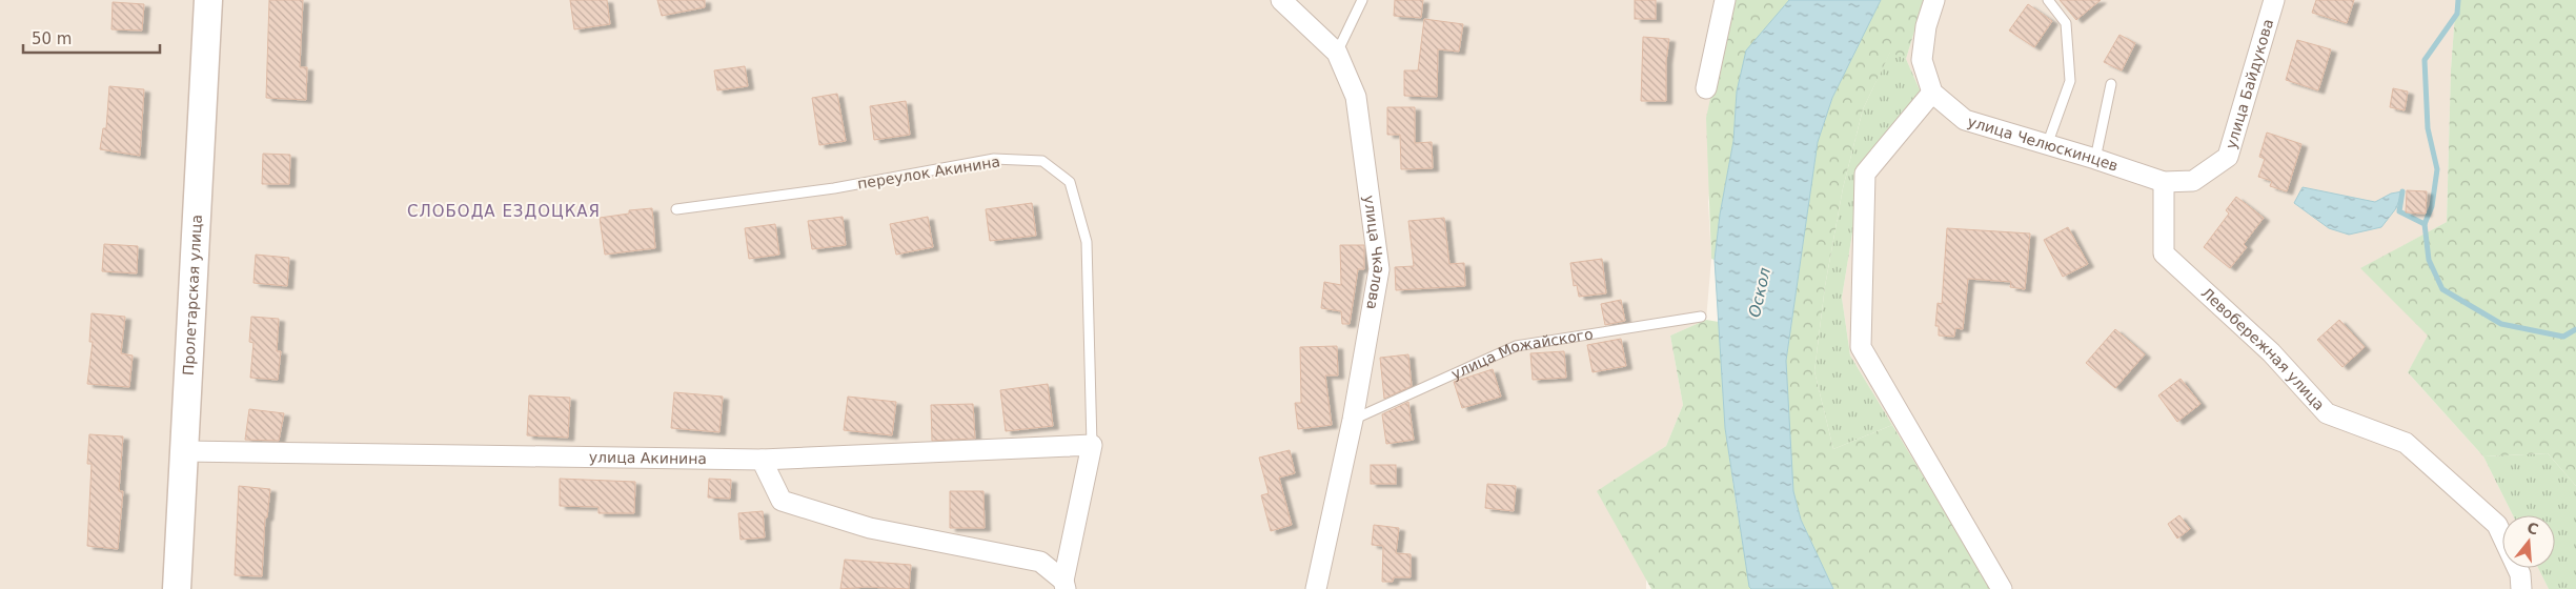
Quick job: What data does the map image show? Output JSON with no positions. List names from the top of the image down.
{
  "streets": {
    "main road": ["Пролетарская улица"],
    "street": [
      "улица Байдукова",
      "улица Челюскинцев",
      "улица Чкалова",
      "Левобережная улица",
      "улица Акинина"
    ],
    "lane": ["переулок Акинина", "улица Можайского"]
  },
  "crossings": [
    ["улица Байдукова", "улица Челюскинцев"],
    ["улица Челюскинцев", "Левобережная улица"],
    ["переулок Акинина", "улица Акинина"],
    ["улица Чкалова", "улица Можайского"],
    ["Пролетарская улица", "улица Акинина"]
  ],
  "districts": ["СЛОБОДА ЕЗДОЦКАЯ"],
  "water": ["Оскол"],
  "scale_bar": "50 m",
  "north": "top"
}
